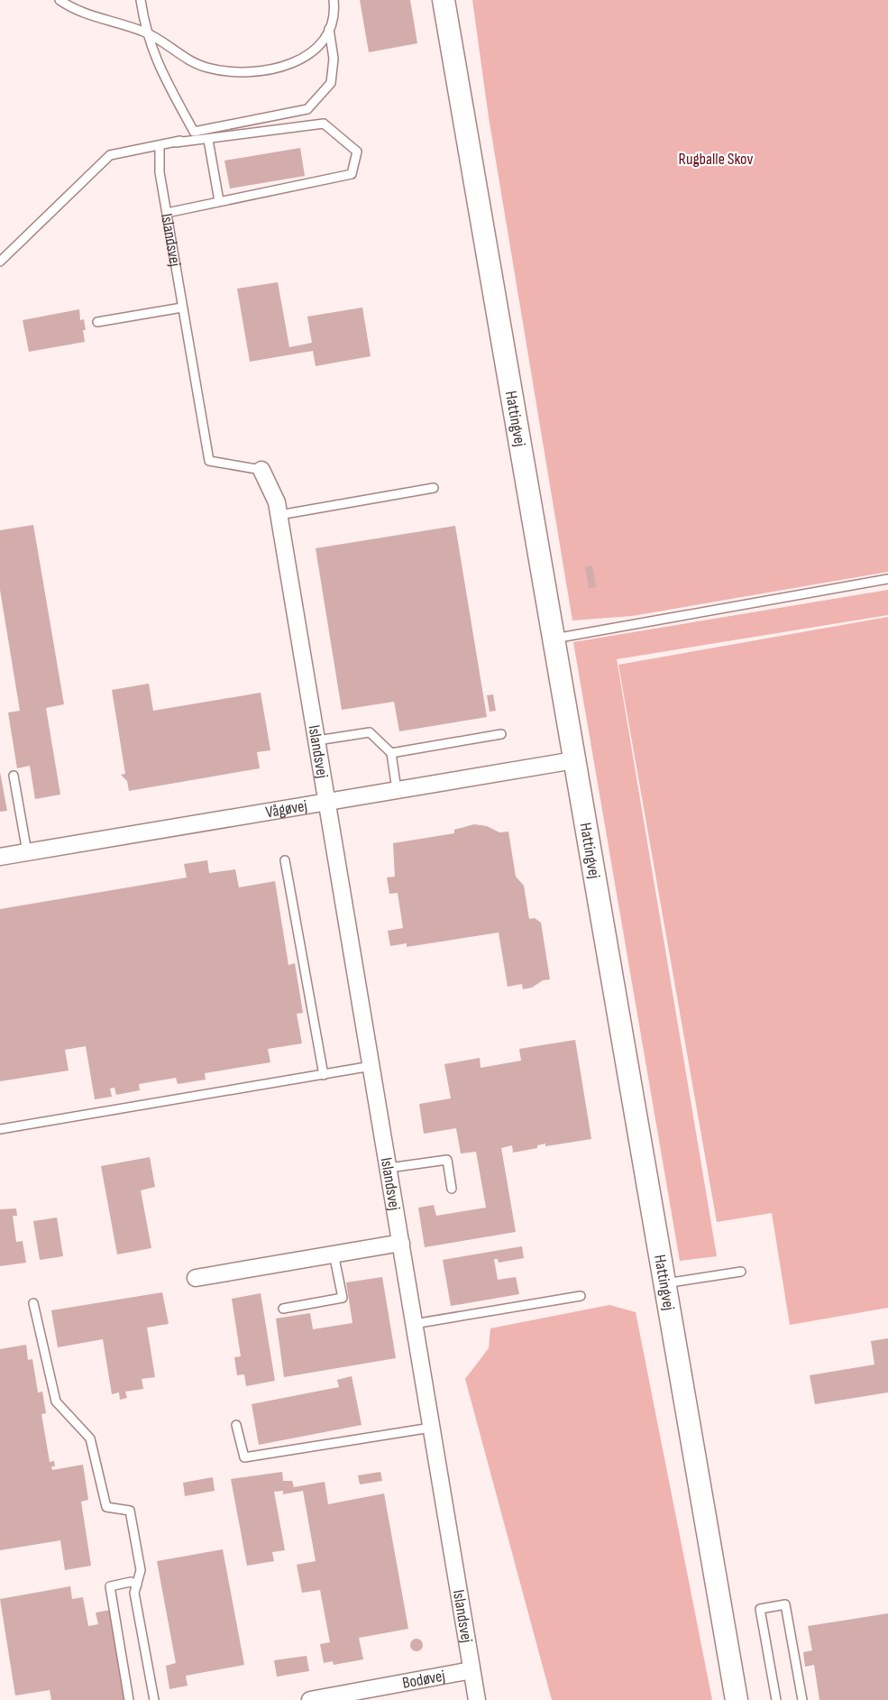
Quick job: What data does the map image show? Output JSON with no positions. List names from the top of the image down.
{
  "streets": {
    "street": [
      "Islandsvej",
      "Hattingvej",
      "Vågøvej",
      "Bodøvej"
    ]
  },
  "crossings": [
    ["Islandsvej", "Vågøvej"],
    ["Islandsvej", "Bodøvej"],
    ["Hattingvej", "Vågøvej"]
  ],
  "parks": ["Rugballe Skov"]
}
